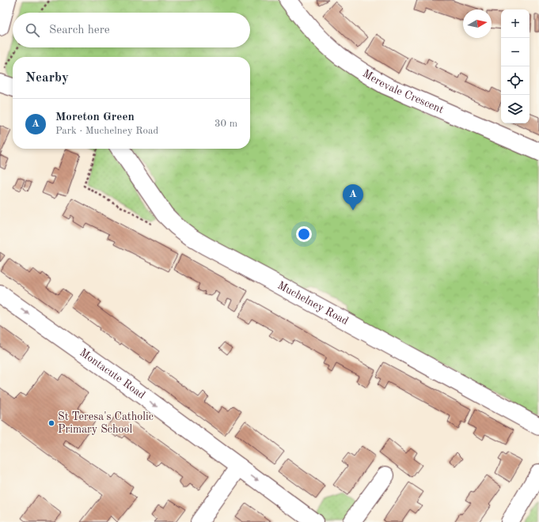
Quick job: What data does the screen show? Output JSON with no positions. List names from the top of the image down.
{
  "streets": {
    "street": ["Merevale Crescent", "Muchelney Road", "Montacute Road"]
  },
  "one_way": ["Montacute Road"],
  "places": ["St Teresa's Catholic Primary School"],
  "north": "right",
  "page": {
    "map_buttons": ["+", "−"],
    "search": "Search here",
    "heading": "Nearby",
    "list": [
      {
        "mark": "A",
        "name": "Moreton Green",
        "note": "Park · Muchelney Road",
        "value": "30 m"
      }
    ],
    "pins": "A"
  }
}
